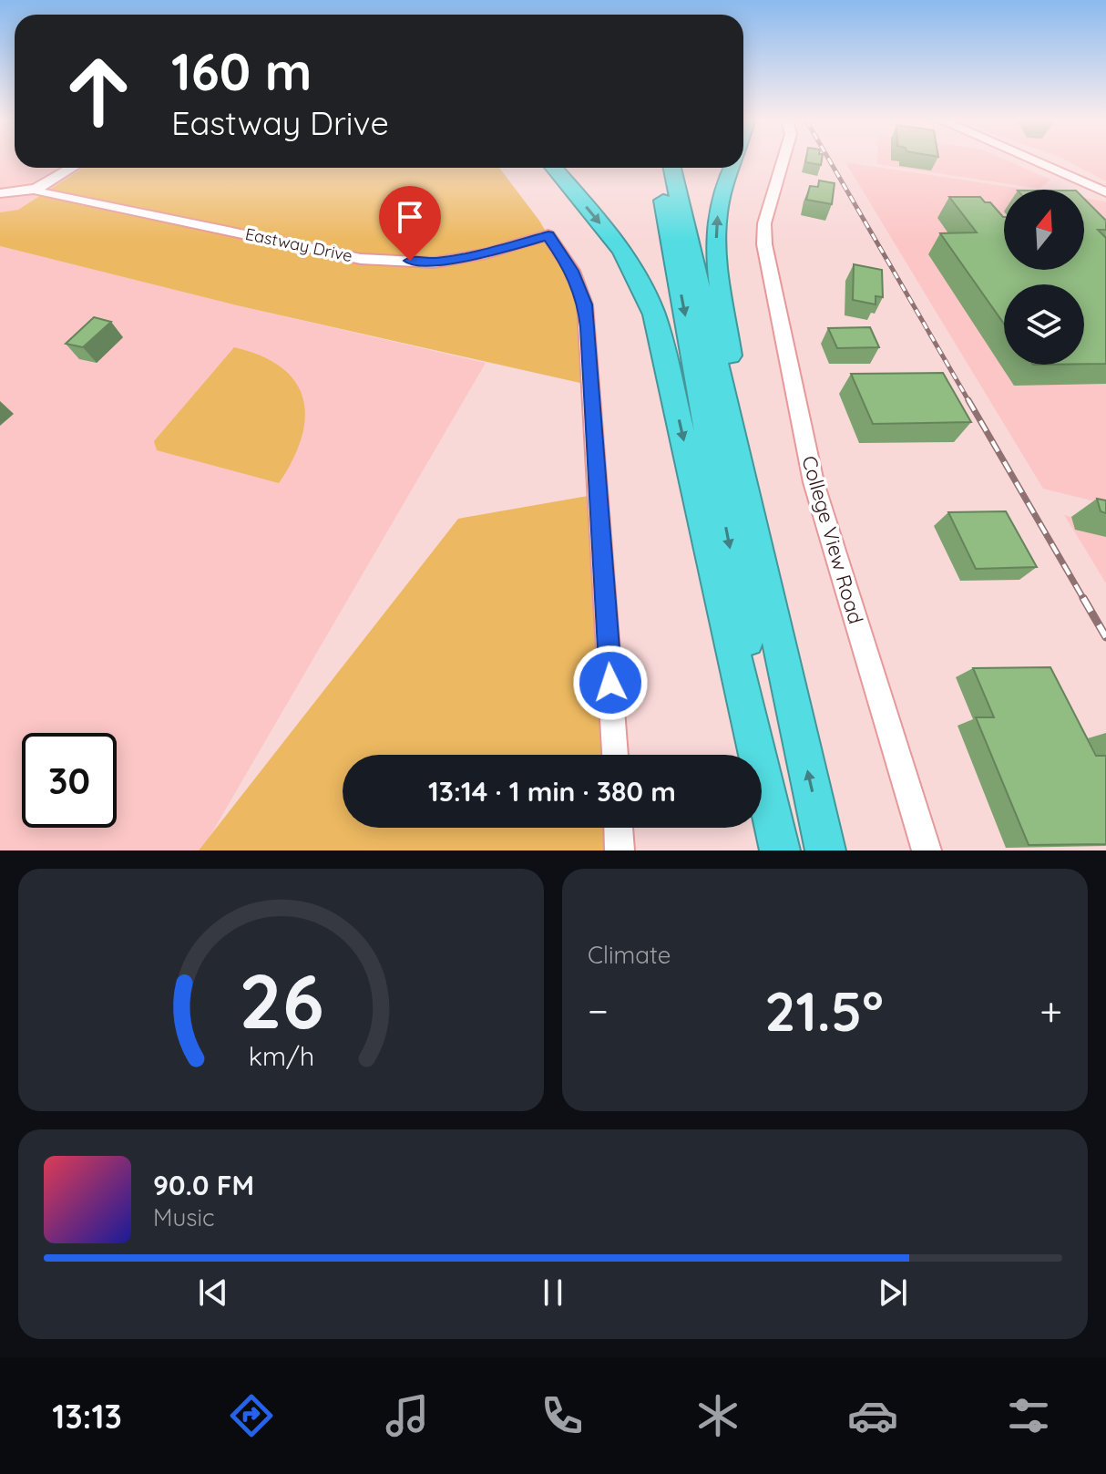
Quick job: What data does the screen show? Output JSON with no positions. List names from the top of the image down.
{
  "streets": {
    "street": ["Eastway Drive", "College View Road"]
  },
  "north": "top",
  "page": {
    "turn": ["160 m", "Eastway Drive"],
    "limit": "30",
    "trip": "13:14 · 1 min · 380 m",
    "tile": "Climate",
    "heat": ["−", "21.5°", "+"],
    "song": ["90.0 FM", "Music"],
    "tabs": "13:13",
    "gauge": ["26", "km/h"]
  }
}
